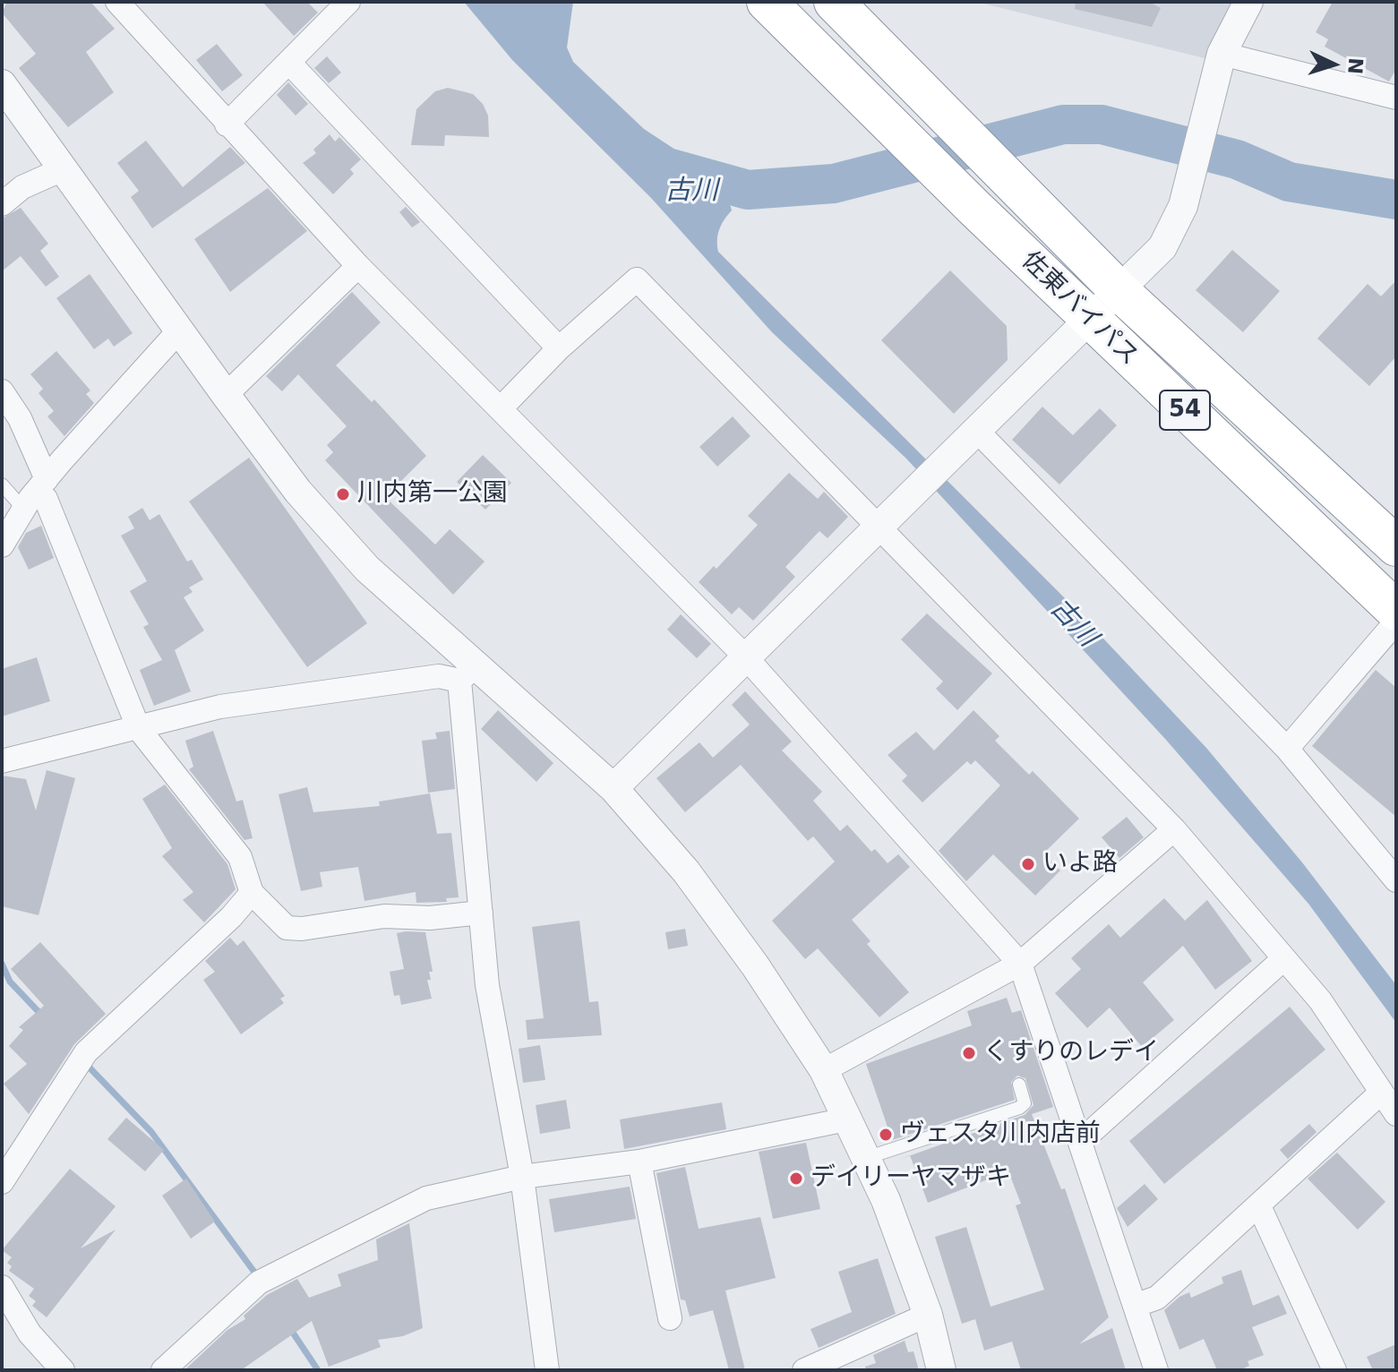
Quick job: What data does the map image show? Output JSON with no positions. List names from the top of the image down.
{
  "streets": {
    "highway": ["佐東バイパス", "54"]
  },
  "water": ["古川"],
  "places": [
    "川内第一公園",
    "いよ路",
    "くすりのレデイ",
    "ヴェスタ川内店前",
    "デイリーヤマザキ"
  ],
  "north": "right"
}
